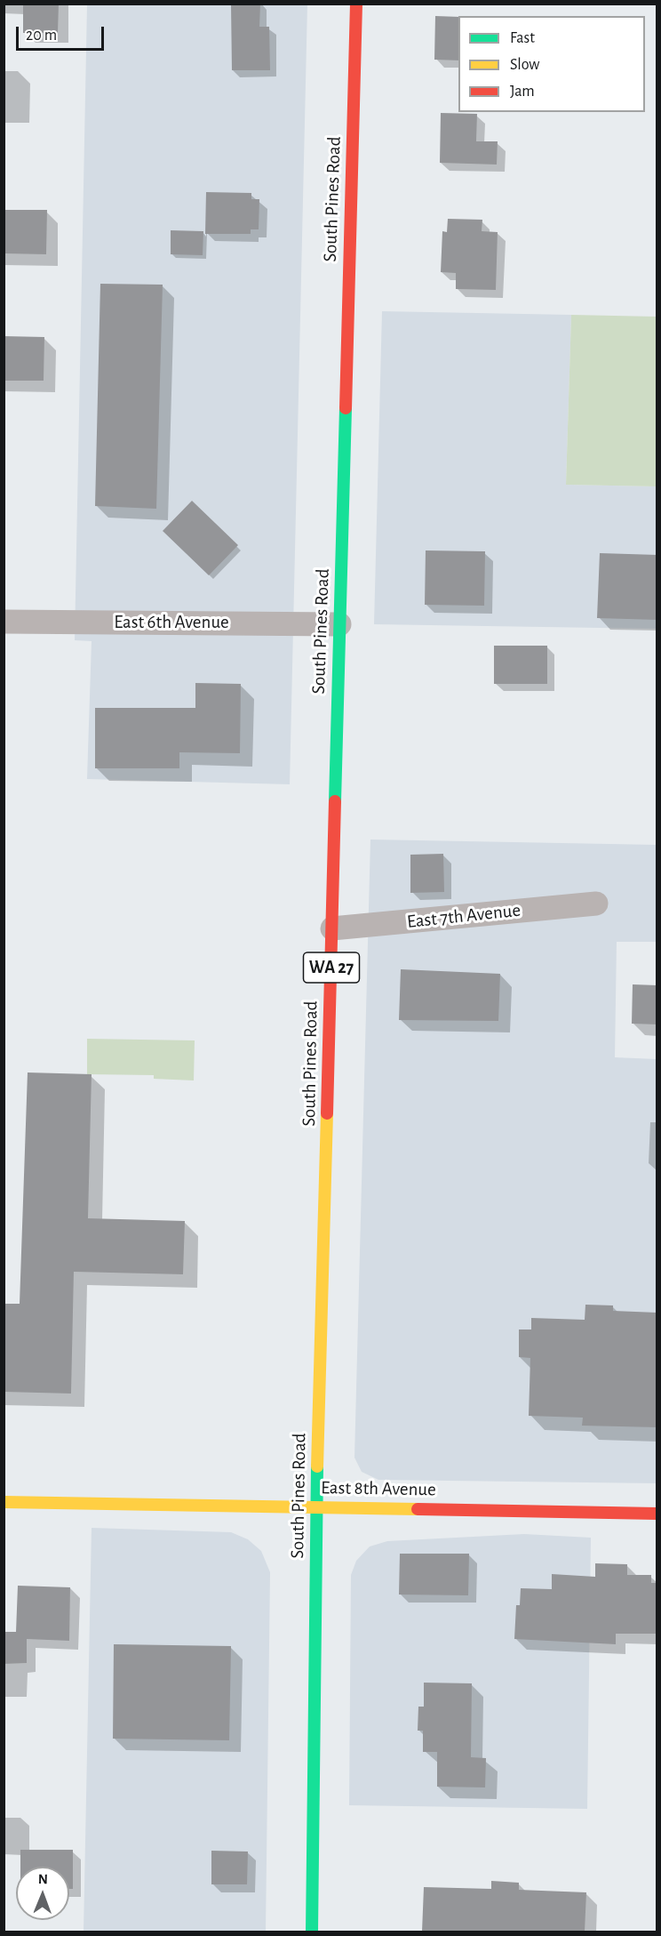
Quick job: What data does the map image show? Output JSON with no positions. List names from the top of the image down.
{
  "streets": {
    "main road": ["South Pines Road", "WA 27", "East 8th Avenue"],
    "street": ["East 6th Avenue", "East 7th Avenue"]
  },
  "crossings": [
    ["South Pines Road", "East 6th Avenue"],
    ["South Pines Road", "East 7th Avenue"],
    ["South Pines Road", "East 8th Avenue"]
  ],
  "legend": ["Fast", "Slow", "Jam"],
  "scale_bar": "20 m",
  "north": "top"
}
